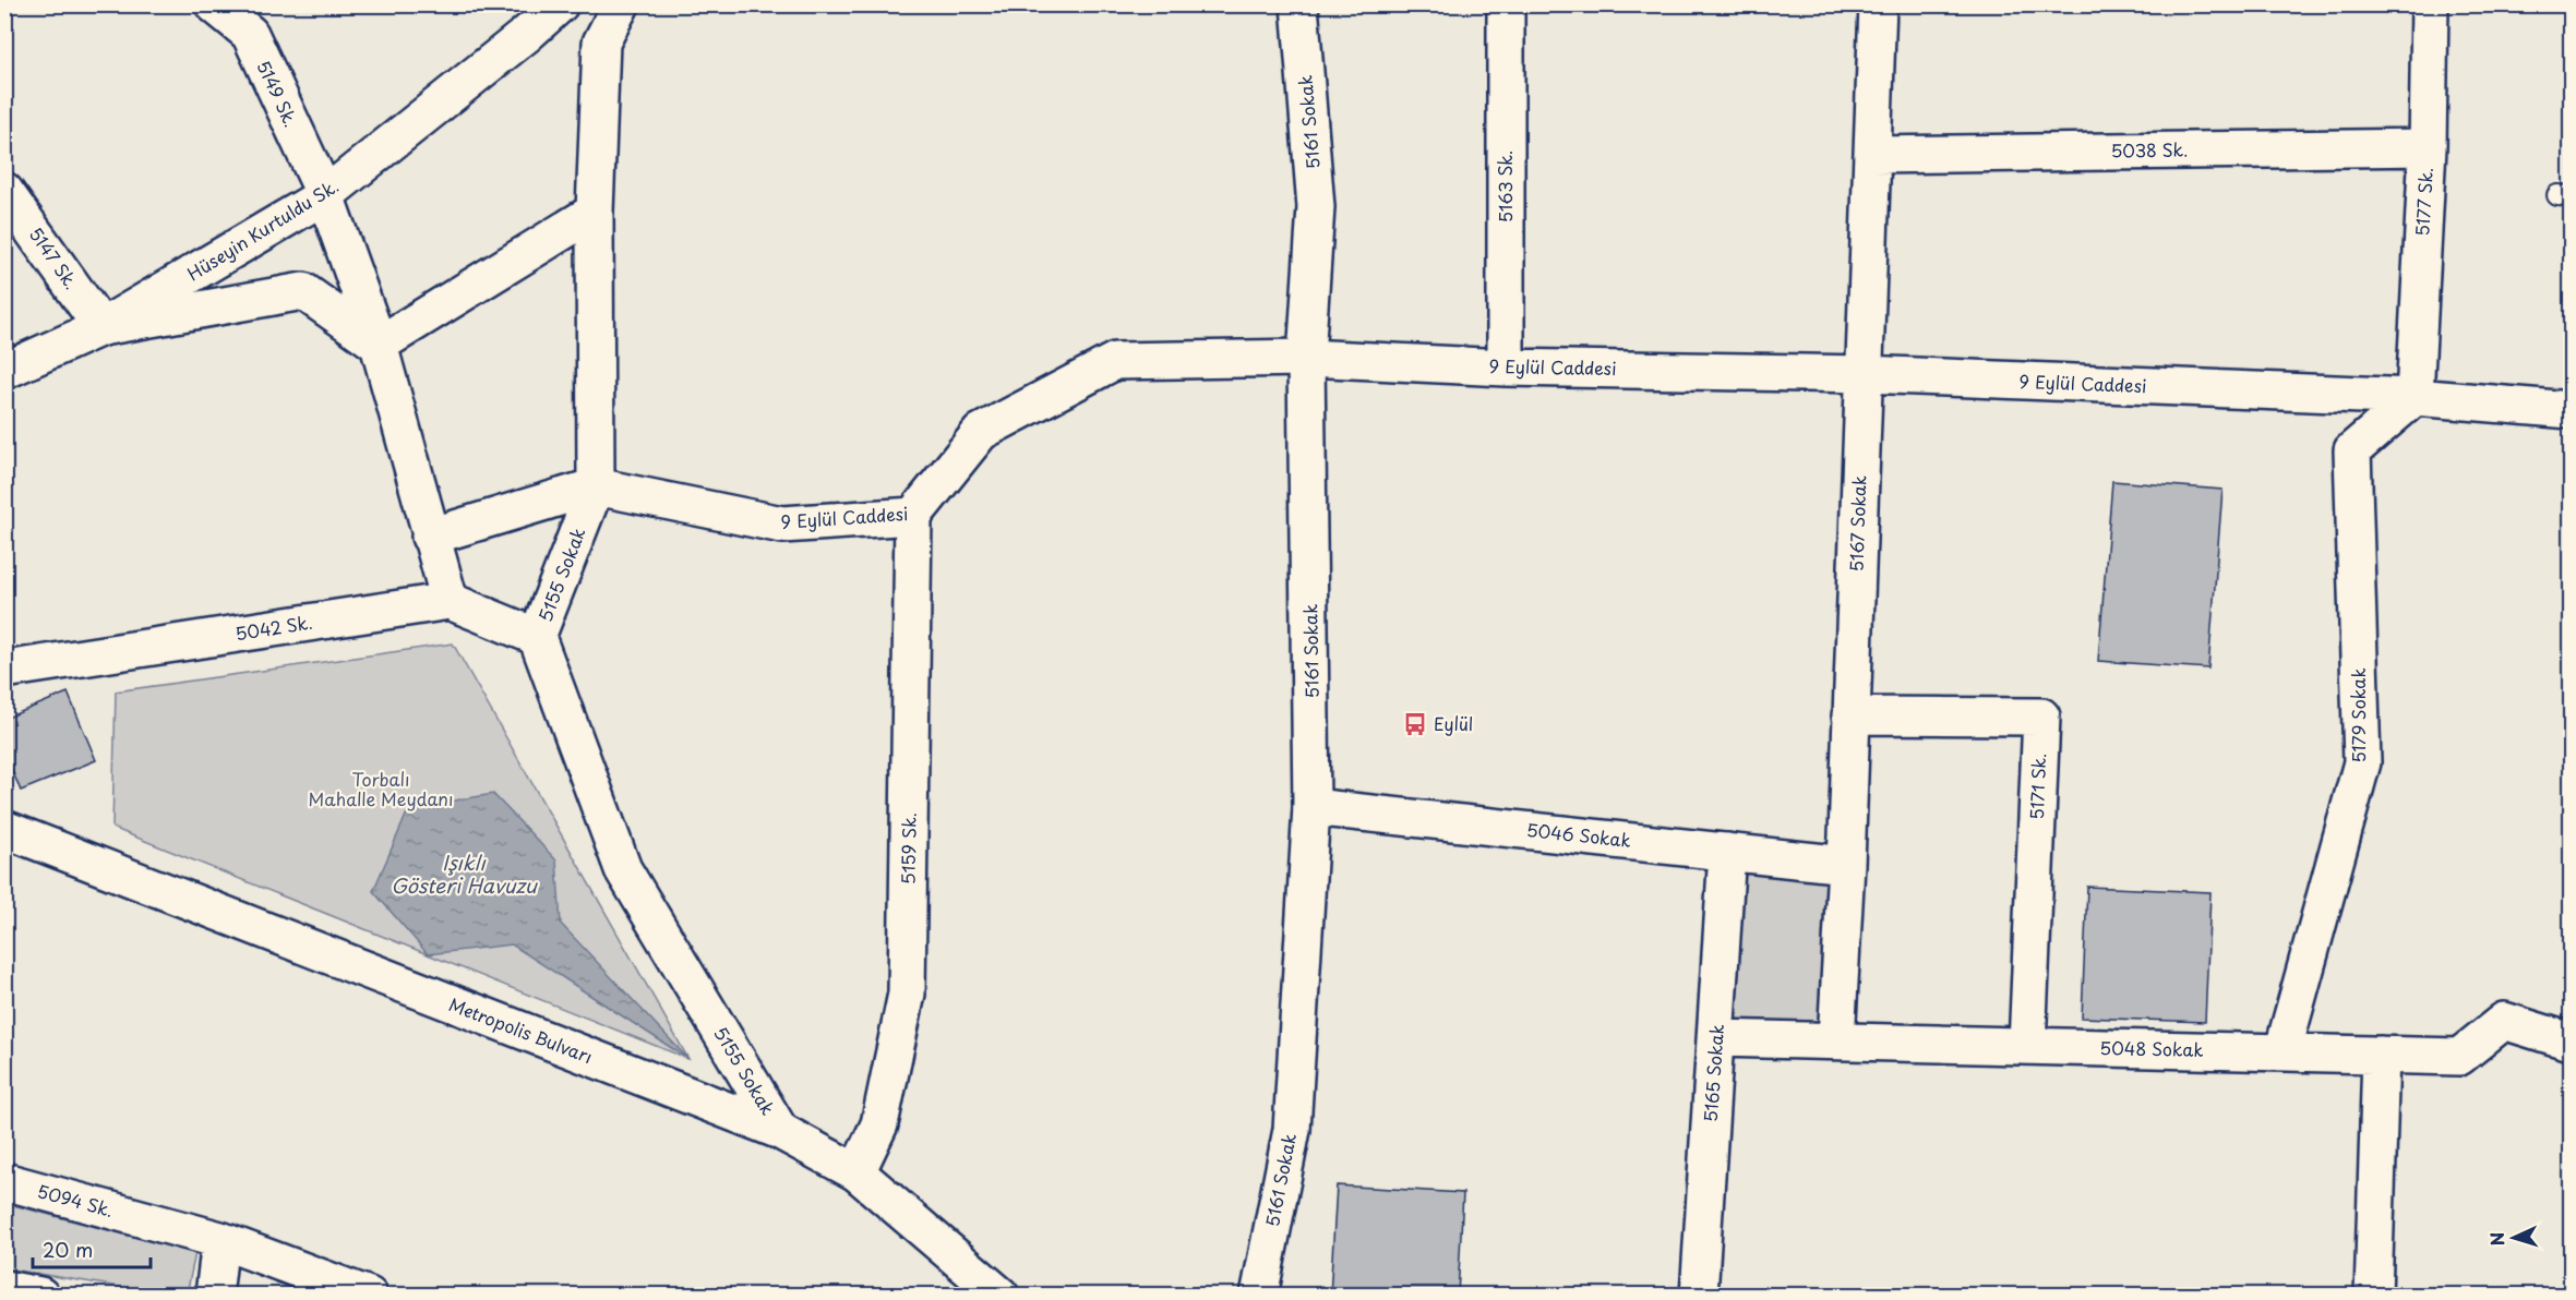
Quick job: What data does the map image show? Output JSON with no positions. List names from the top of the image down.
{
  "streets": {
    "street": [
      "5149 Sk.",
      "5161 Sokak",
      "5038 Sk.",
      "5163 Sk.",
      "5177 Sk.",
      "Hüseyin Kurtuldu Sk.",
      "5147 Sk.",
      "9 Eylül Caddesi",
      "5167 Sokak",
      "5155 Sokak",
      "5042 Sk.",
      "5179 Sokak",
      "5171 Sk.",
      "5046 Sokak",
      "5159 Sk.",
      "Metropolis Bulvarı",
      "5048 Sokak",
      "5165 Sokak",
      "5094 Sk."
    ]
  },
  "crossings": [
    ["5149 Sk.", "Hüseyin Kurtuldu Sk."],
    ["5149 Sk.", "5042 Sk."],
    ["5161 Sokak", "9 Eylül Caddesi"],
    ["5161 Sokak", "5046 Sokak"],
    ["5038 Sk.", "5177 Sk."],
    ["5038 Sk.", "5167 Sokak"],
    ["5163 Sk.", "9 Eylül Caddesi"],
    ["5177 Sk.", "9 Eylül Caddesi"],
    ["5177 Sk.", "5179 Sokak"],
    ["Hüseyin Kurtuldu Sk.", "5147 Sk."],
    ["9 Eylül Caddesi", "5167 Sokak"],
    ["9 Eylül Caddesi", "5155 Sokak"],
    ["9 Eylül Caddesi", "5179 Sokak"],
    ["9 Eylül Caddesi", "5159 Sk."],
    ["5167 Sokak", "5171 Sk."],
    ["5167 Sokak", "5046 Sokak"],
    ["5167 Sokak", "5048 Sokak"],
    ["5155 Sokak", "Metropolis Bulvarı"],
    ["5179 Sokak", "5048 Sokak"],
    ["5171 Sk.", "5048 Sokak"],
    ["5046 Sokak", "5165 Sokak"],
    ["5159 Sk.", "Metropolis Bulvarı"],
    ["5048 Sokak", "5165 Sokak"]
  ],
  "water": ["Işıklı Gösteri Havuzu"],
  "parks": ["Torbalı Mahalle Meydanı"],
  "places": {
    "bus stop": ["Eylül"]
  },
  "scale_bar": "20 m",
  "north": "left"
}
